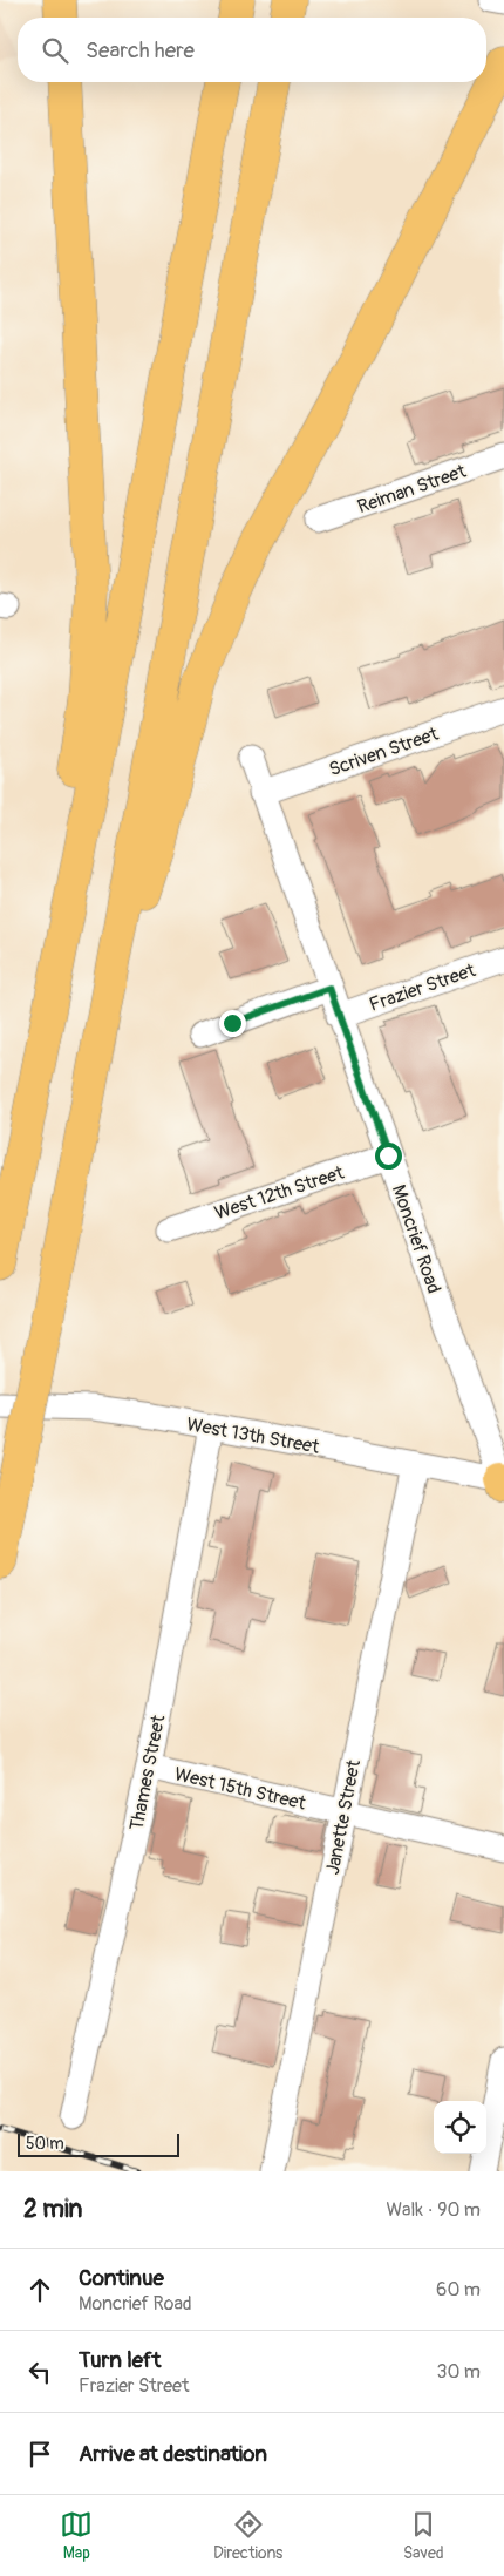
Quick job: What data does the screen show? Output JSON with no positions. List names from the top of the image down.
{
  "streets": {
    "street": [
      "Reiman Street",
      "Scriven Street",
      "Frazier Street",
      "West 12th Street",
      "Moncrief Road",
      "West 13th Street",
      "Thames Street",
      "West 15th Street",
      "Janette Street"
    ]
  },
  "crossings": [
    ["Scriven Street", "Moncrief Road"],
    ["Frazier Street", "Moncrief Road"],
    ["West 12th Street", "Moncrief Road"],
    ["Moncrief Road", "West 13th Street"],
    ["West 13th Street", "Thames Street"],
    ["West 13th Street", "Janette Street"],
    ["Thames Street", "West 15th Street"],
    ["West 15th Street", "Janette Street"]
  ],
  "scale_bar": "50 m",
  "page": {
    "search": "Search here",
    "scale": "50 m",
    "heading": ["2 min", "Walk · 90 m"],
    "list": [
      ["Continue", "Moncrief Road", "60 m"],
      ["Turn left", "Frazier Street", "30 m"],
      "Arrive at destination"
    ],
    "nav": ["Map", "Directions", "Saved"]
  }
}
